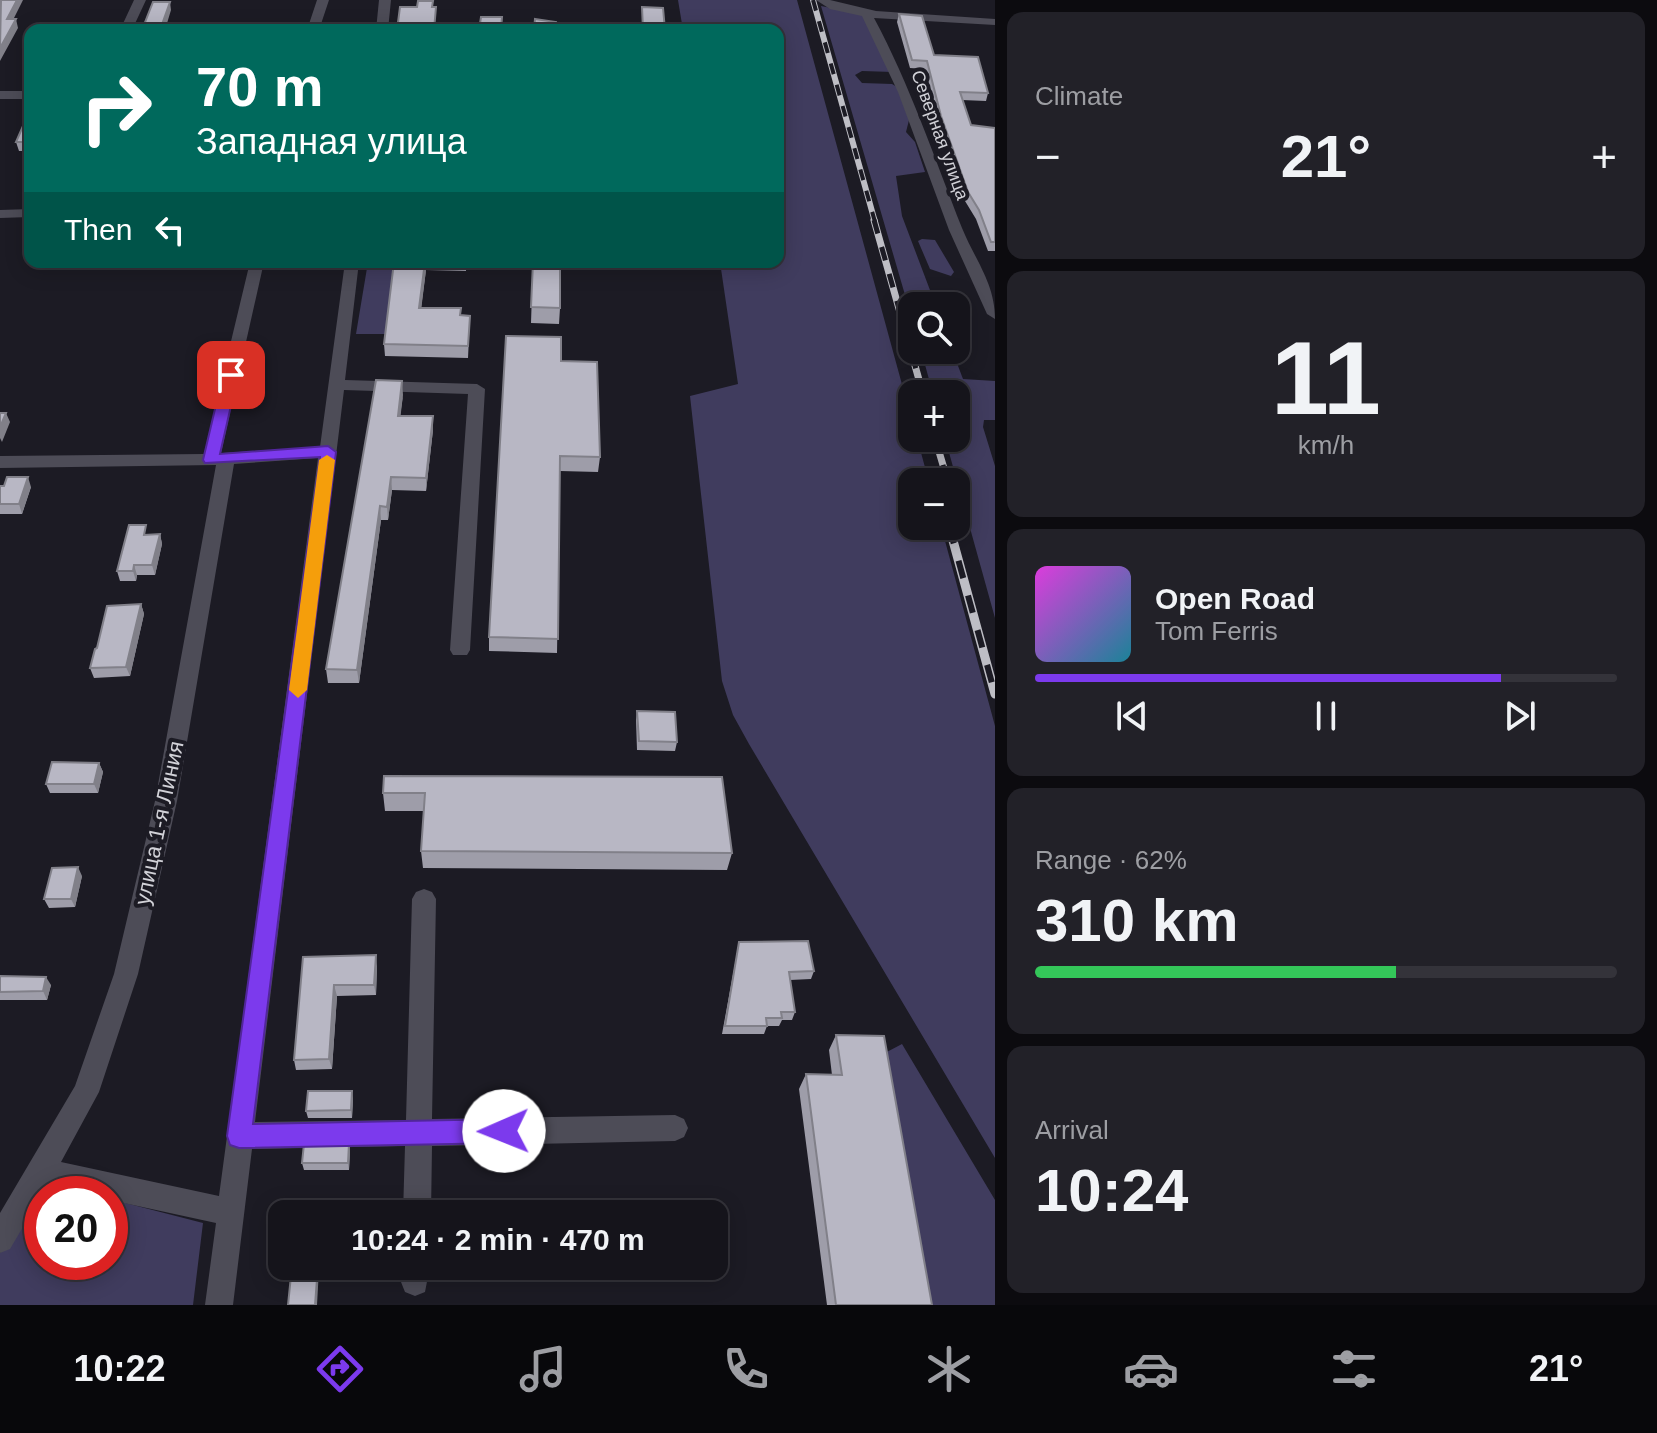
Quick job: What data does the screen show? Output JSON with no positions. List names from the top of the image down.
{
  "streets": {
    "street": ["Северная улица", "улица 1-я Линия"]
  },
  "page": {
    "tile": [
      "Climate",
      ["11", "km/h"],
      ["Range · 62%", "310 km"],
      ["Arrival", "10:24"]
    ],
    "turn": ["70 m", "Западная улица"],
    "heat": ["−", "21°", "+"],
    "then": "Then",
    "map_buttons": ["+", "−"],
    "song": ["Open Road", "Tom Ferris"],
    "limit": "20",
    "trip": "10:24 · 2 min · 470 m",
    "tabs": ["10:22", "21°"]
  }
}
